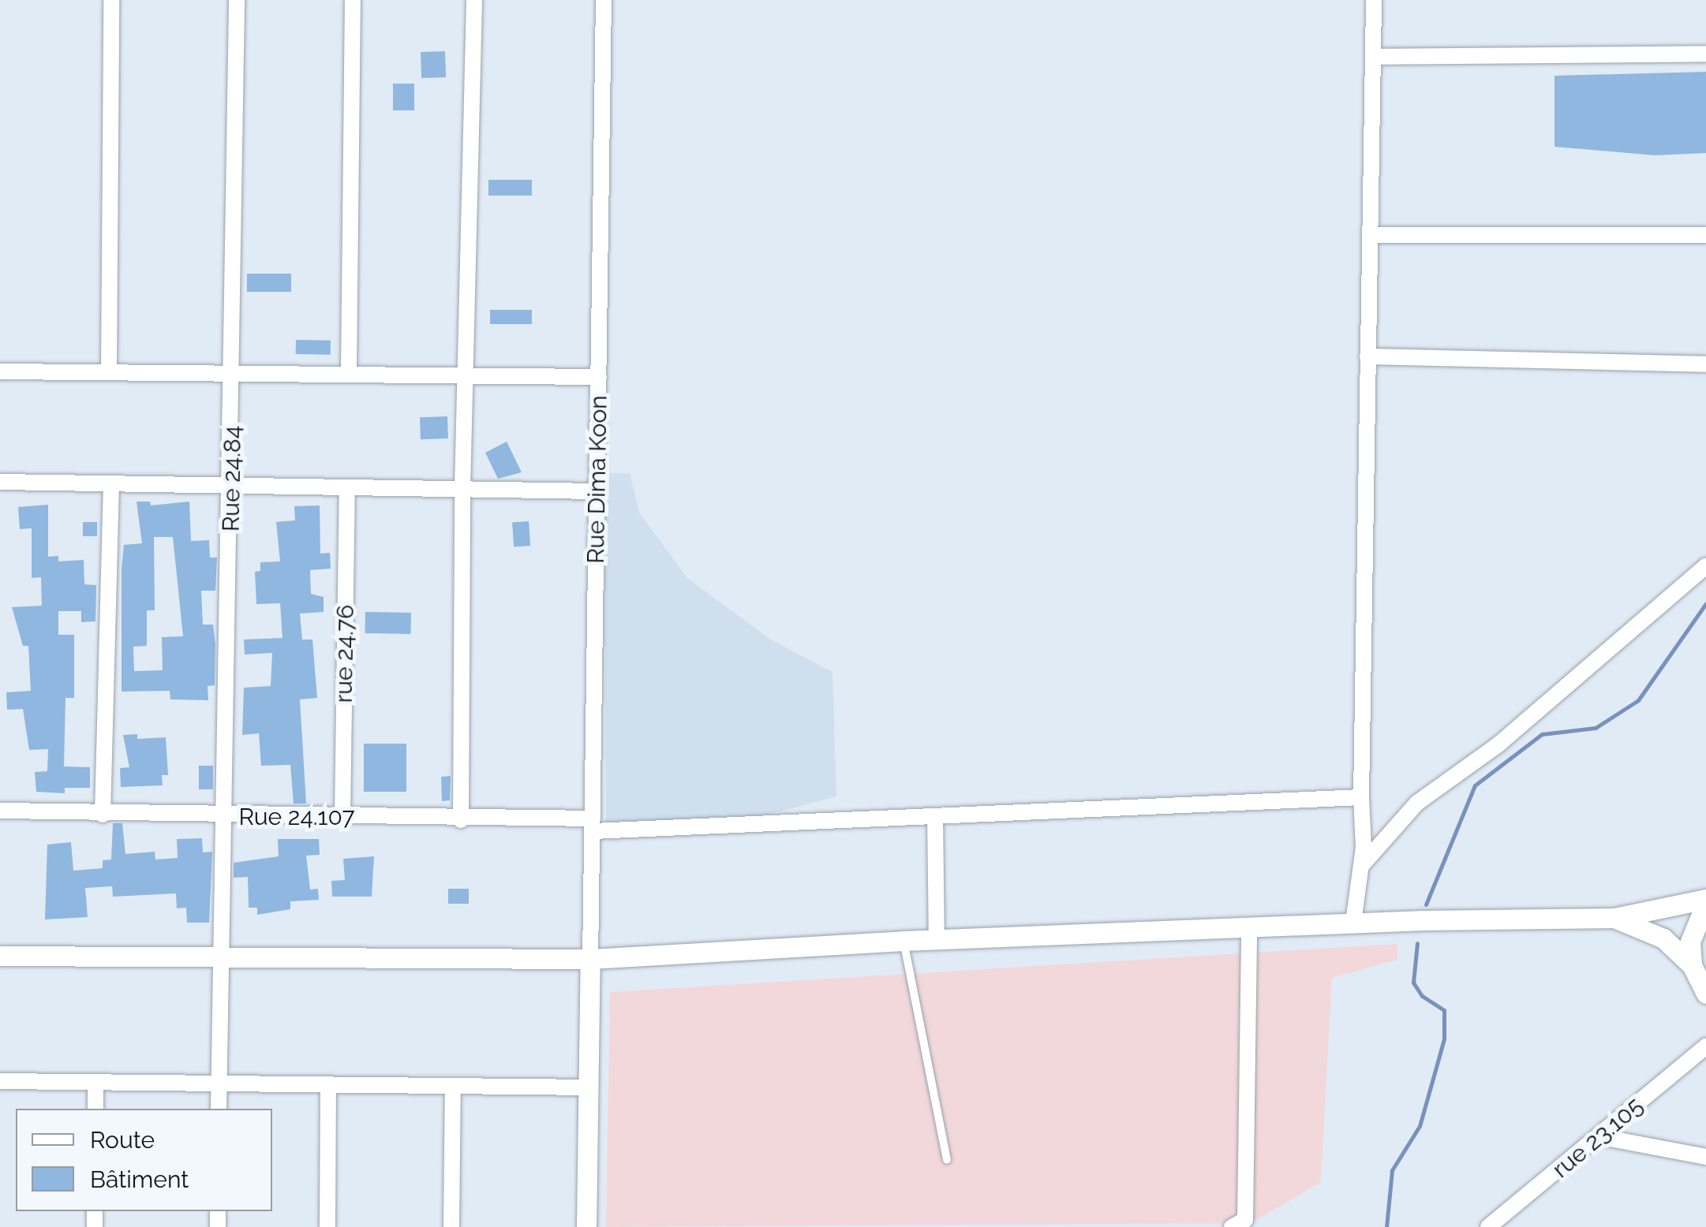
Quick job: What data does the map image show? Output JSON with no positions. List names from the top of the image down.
{
  "streets": {
    "street": [
      "Rue 24.84",
      "Rue Dima Koon",
      "rue 24.76",
      "Rue 24.107",
      "rue 23.105"
    ]
  },
  "crossings": [
    ["Rue 24.84", "Rue 24.107"],
    ["Rue Dima Koon", "Rue 24.107"],
    ["rue 24.76", "Rue 24.107"]
  ],
  "legend": ["Route", "Bâtiment"]
}
